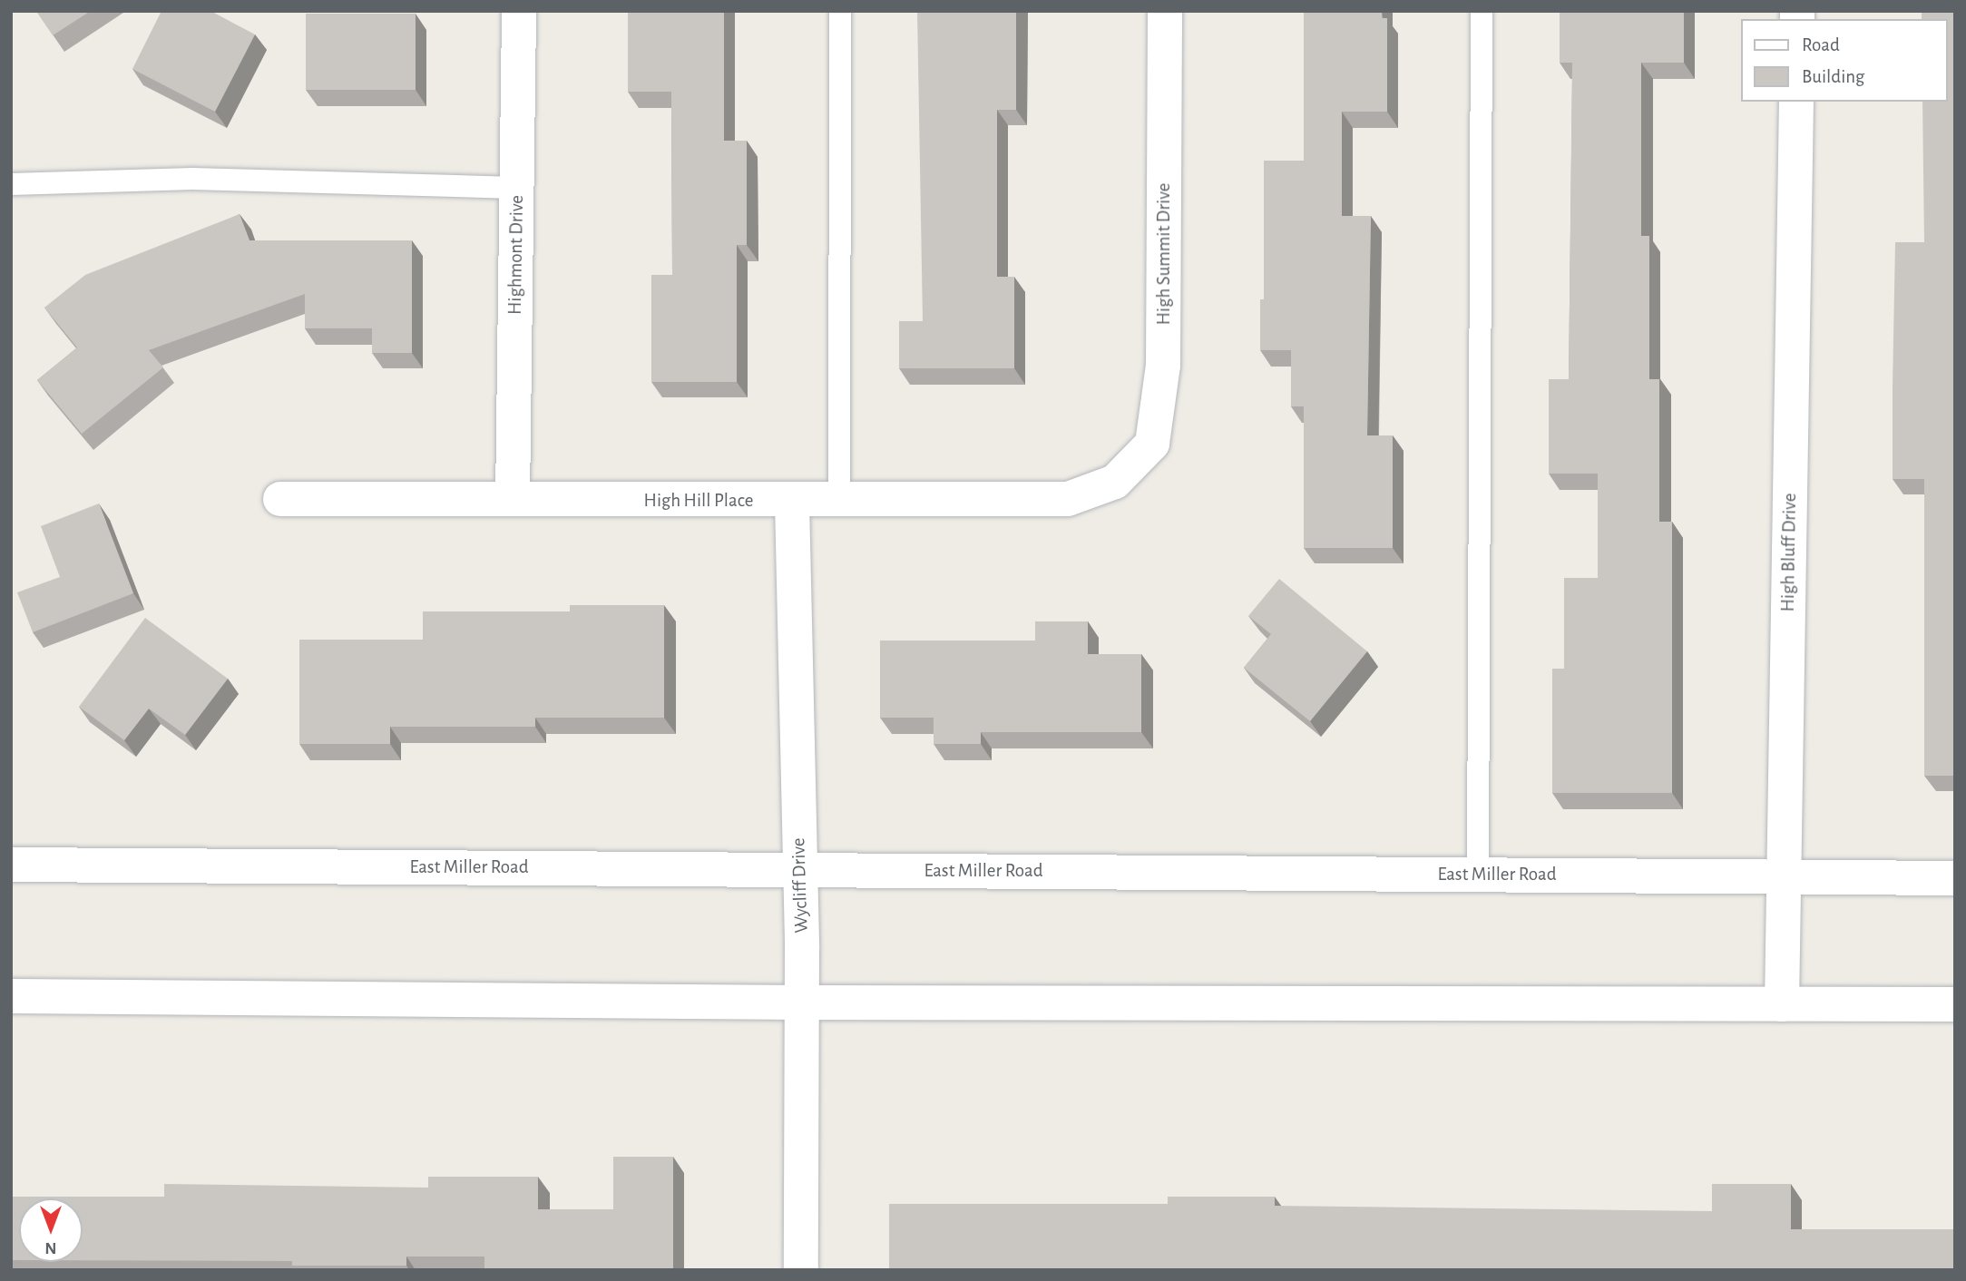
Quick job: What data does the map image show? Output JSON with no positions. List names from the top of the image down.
{
  "streets": {
    "main road": [
      "High Summit Drive",
      "Highmont Drive",
      "High Hill Place",
      "High Bluff Drive",
      "East Miller Road",
      "Wycliff Drive"
    ]
  },
  "crossings": [
    ["High Summit Drive", "High Hill Place"],
    ["Highmont Drive", "High Hill Place"],
    ["High Hill Place", "Wycliff Drive"],
    ["High Bluff Drive", "East Miller Road"],
    ["East Miller Road", "Wycliff Drive"]
  ],
  "legend": ["Road", "Building"],
  "north": "bottom"
}
